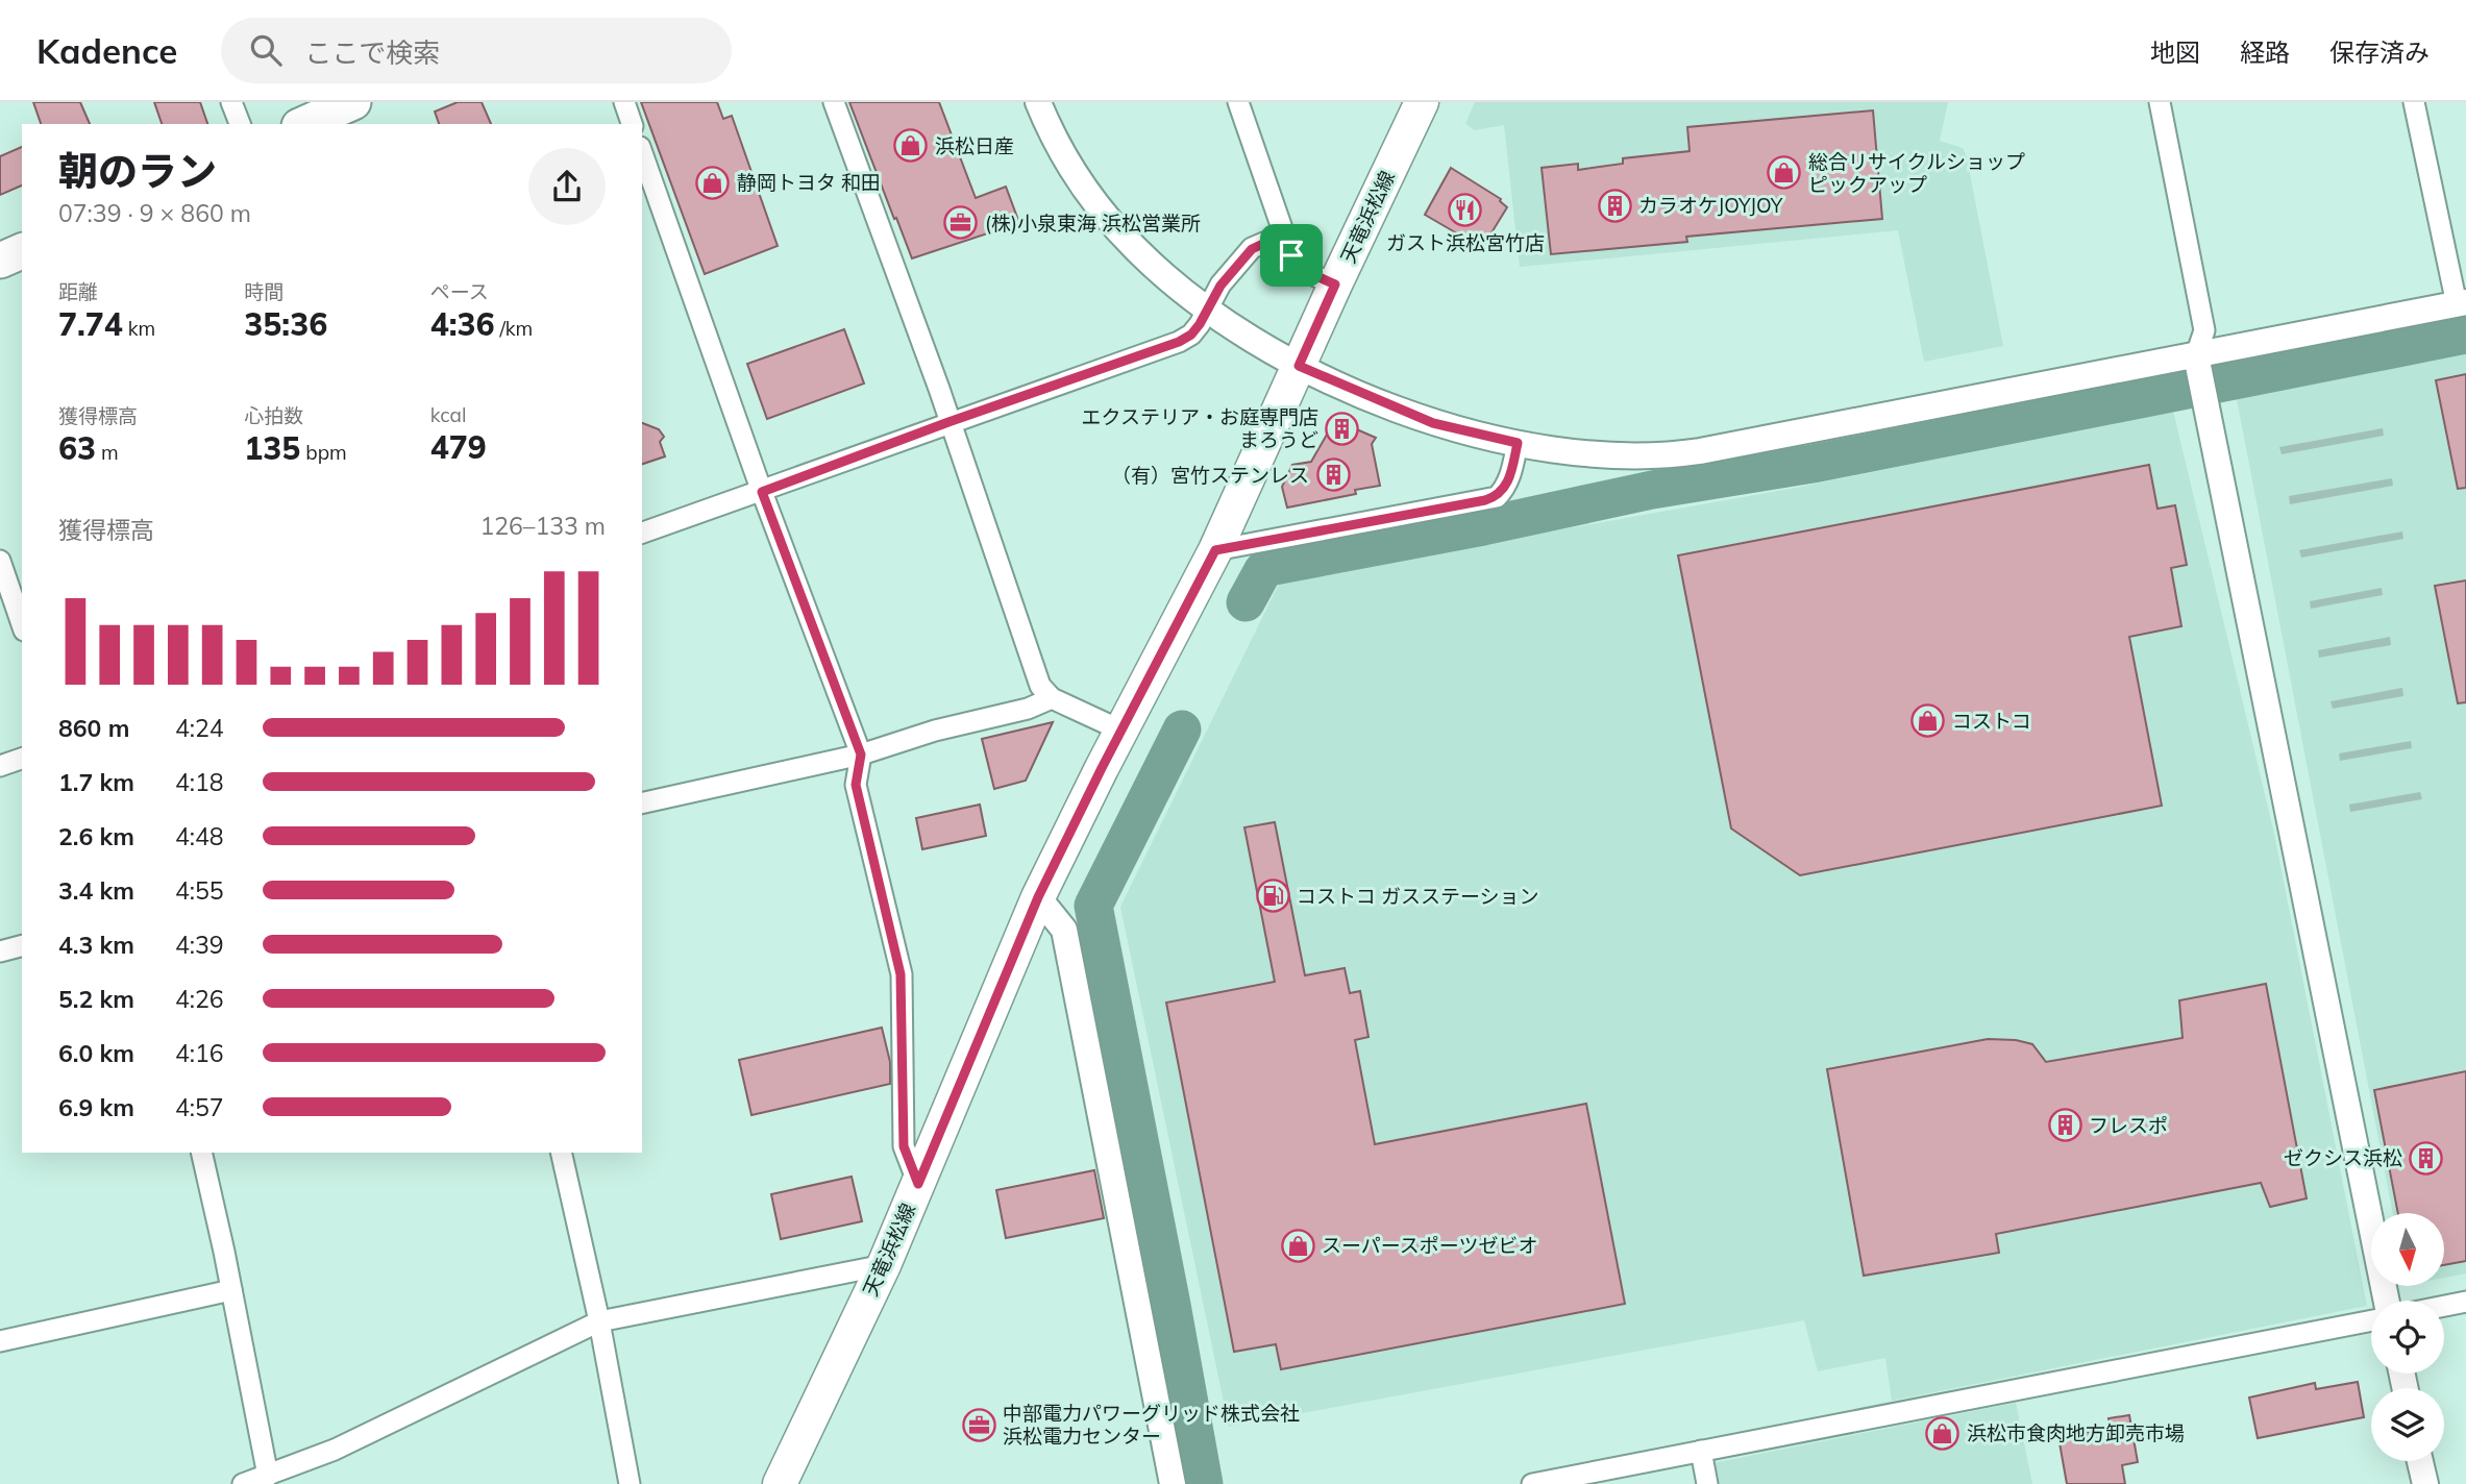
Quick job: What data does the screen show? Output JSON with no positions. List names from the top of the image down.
{
  "streets": {
    "main road": ["天竜浜松線"]
  },
  "places": {
    "shop": [
      "浜松日産",
      "総合リサイクルショップ ピックアップ",
      "静岡トヨタ 和田",
      "コストコ",
      "スーパースポーツゼビオ",
      "浜松市食肉地方卸売市場"
    ],
    "building": [
      "カラオケJOYJOY",
      "エクステリア・お庭専門店 まろうど",
      "（有）宮竹ステンレス",
      "フレスポ",
      "ゼクシス浜松"
    ],
    "restaurant": ["ガスト浜松宮竹店"],
    "office": ["(株)小泉東海 浜松営業所", "中部電力パワーグリッド株式会社 浜松電力センター"],
    "fuel station": ["コストコ ガスステーション"]
  },
  "north": "bottom",
  "page": {
    "header": "Kadence",
    "search": "ここで検索",
    "nav": ["地図", "経路", "保存済み"],
    "heading": ["朝のラン", "07:39 · 9 × 860 m"],
    "stats": [
      ["距離", "7.74 km"],
      ["時間", "35:36"],
      ["ペース", "4:36 /km"],
      ["獲得標高", "63 m"],
      ["心拍数", "135 bpm"],
      ["kcal", "479"]
    ],
    "chart": ["獲得標高", "126–133 m"],
    "list": [
      {
        "name": "860 m",
        "note": "4:24"
      },
      {
        "name": "1.7 km",
        "note": "4:18"
      },
      {
        "name": "2.6 km",
        "note": "4:48"
      },
      {
        "name": "3.4 km",
        "note": "4:55"
      },
      {
        "name": "4.3 km",
        "note": "4:39"
      },
      {
        "name": "5.2 km",
        "note": "4:26"
      },
      {
        "name": "6.0 km",
        "note": "4:16"
      },
      {
        "name": "6.9 km",
        "note": "4:57"
      }
    ]
  }
}
